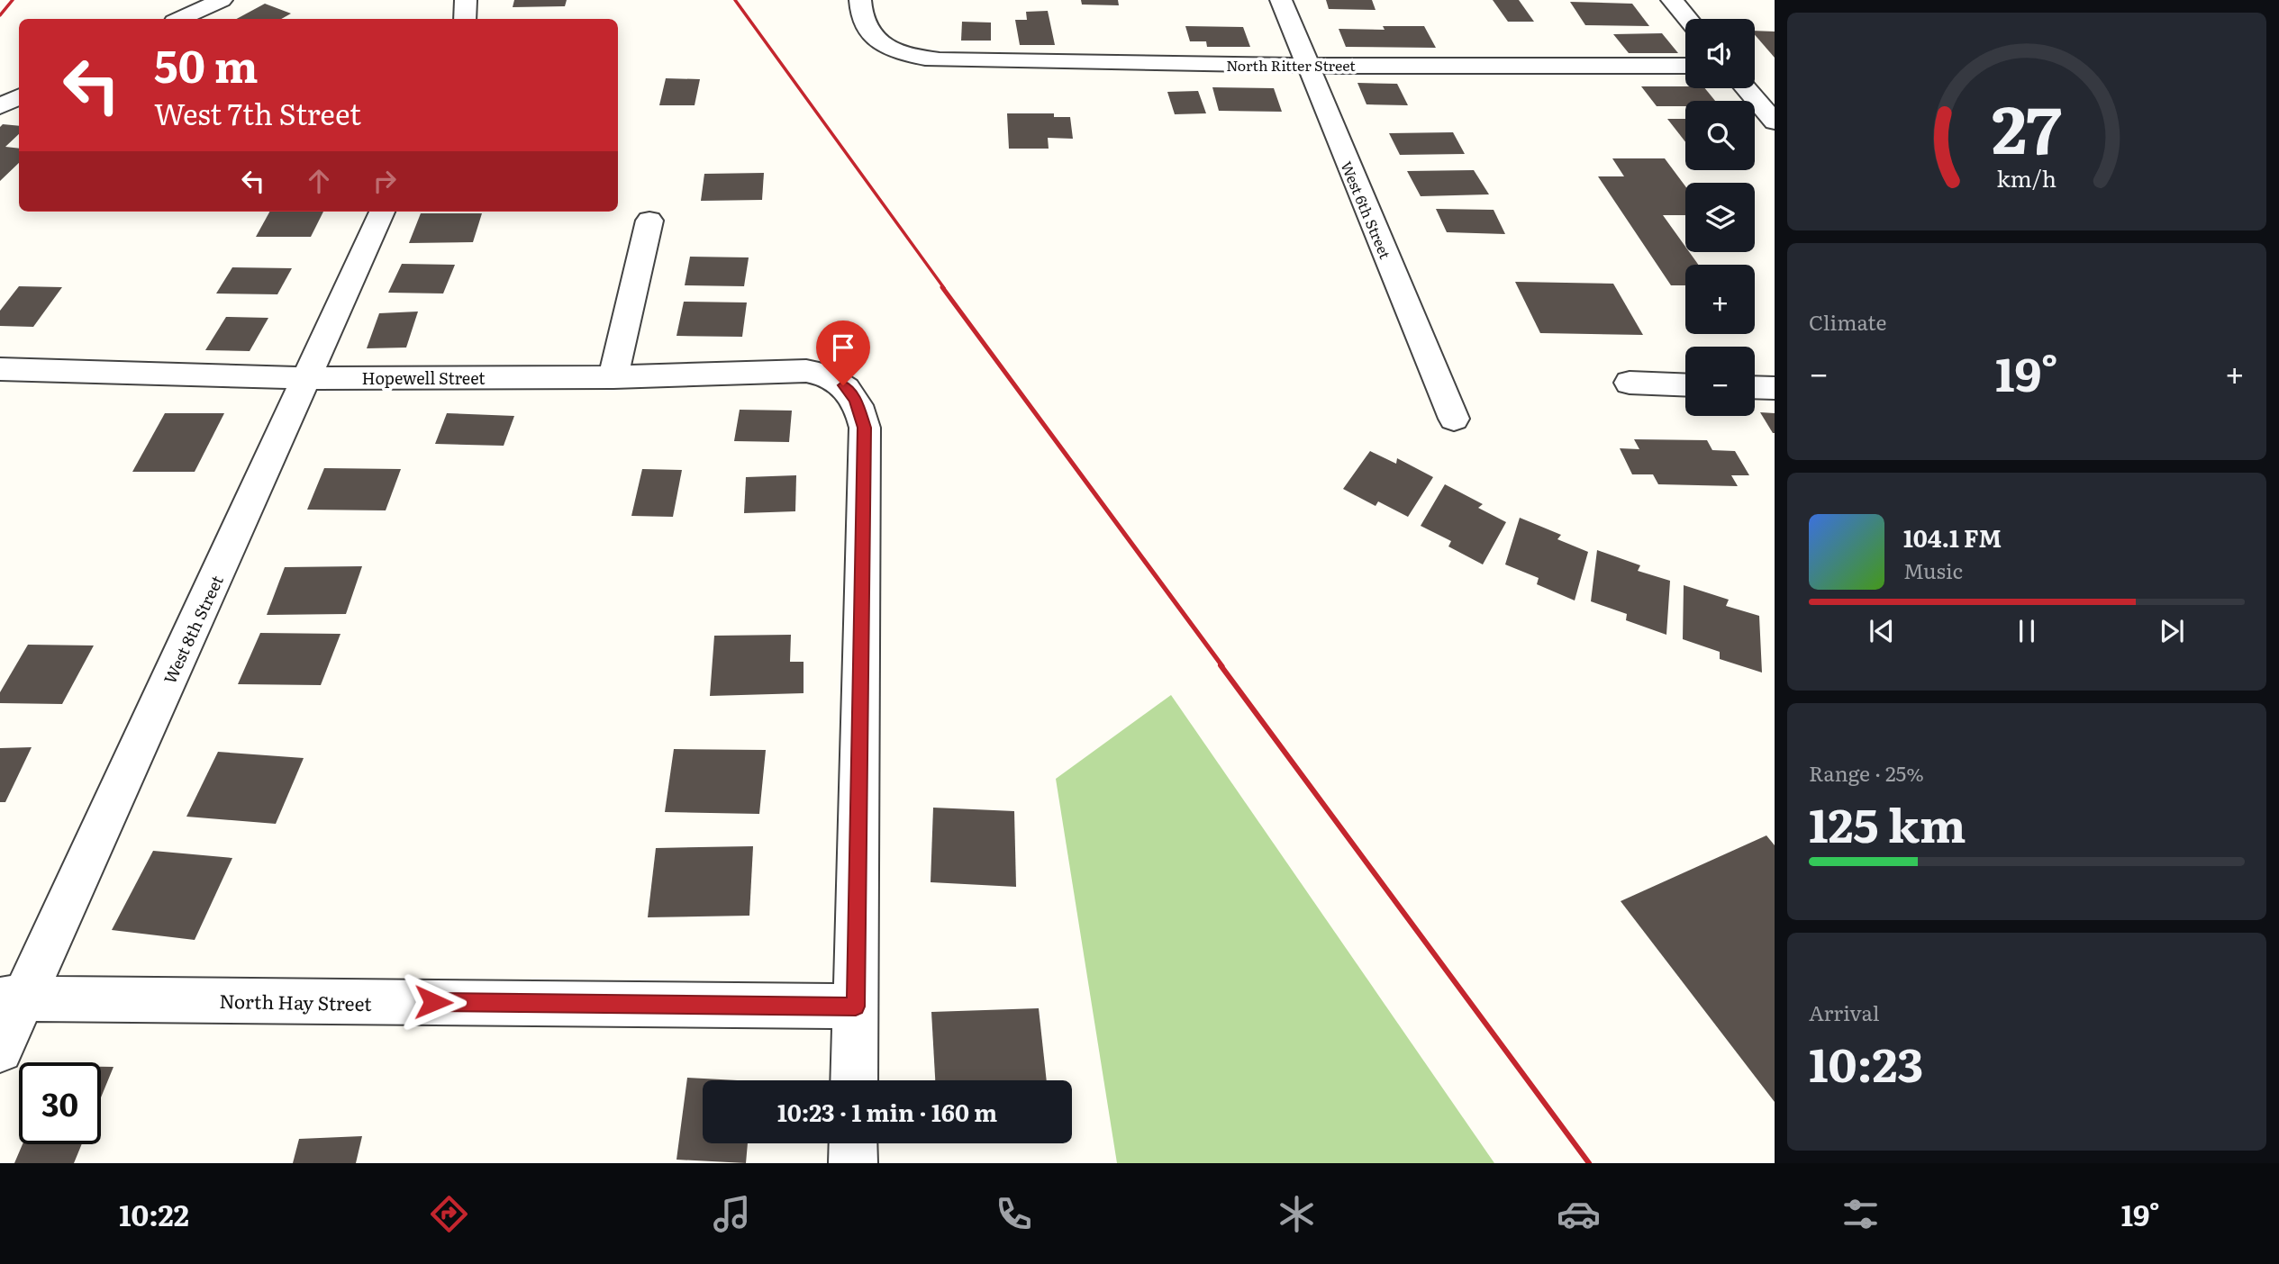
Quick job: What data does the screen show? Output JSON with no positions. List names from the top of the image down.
{
  "streets": {
    "street": [
      "North Ritter Street",
      "West 6th Street",
      "Hopewell Street",
      "West 8th Street",
      "North Hay Street"
    ]
  },
  "crossings": [
    ["North Ritter Street", "West 6th Street"],
    ["Hopewell Street", "West 8th Street"],
    ["Hopewell Street", "North Hay Street"],
    ["West 8th Street", "North Hay Street"]
  ],
  "page": {
    "map_buttons": ["+", "−"],
    "turn": ["50 m", "West 7th Street"],
    "tile": [
      "Climate",
      ["Range · 25%", "125 km"],
      ["Arrival", "10:23"]
    ],
    "heat": ["−", "19°", "+"],
    "song": ["104.1 FM", "Music"],
    "limit": "30",
    "trip": "10:23 · 1 min · 160 m",
    "tabs": ["10:22", "19°"],
    "gauge": ["27", "km/h"]
  }
}
